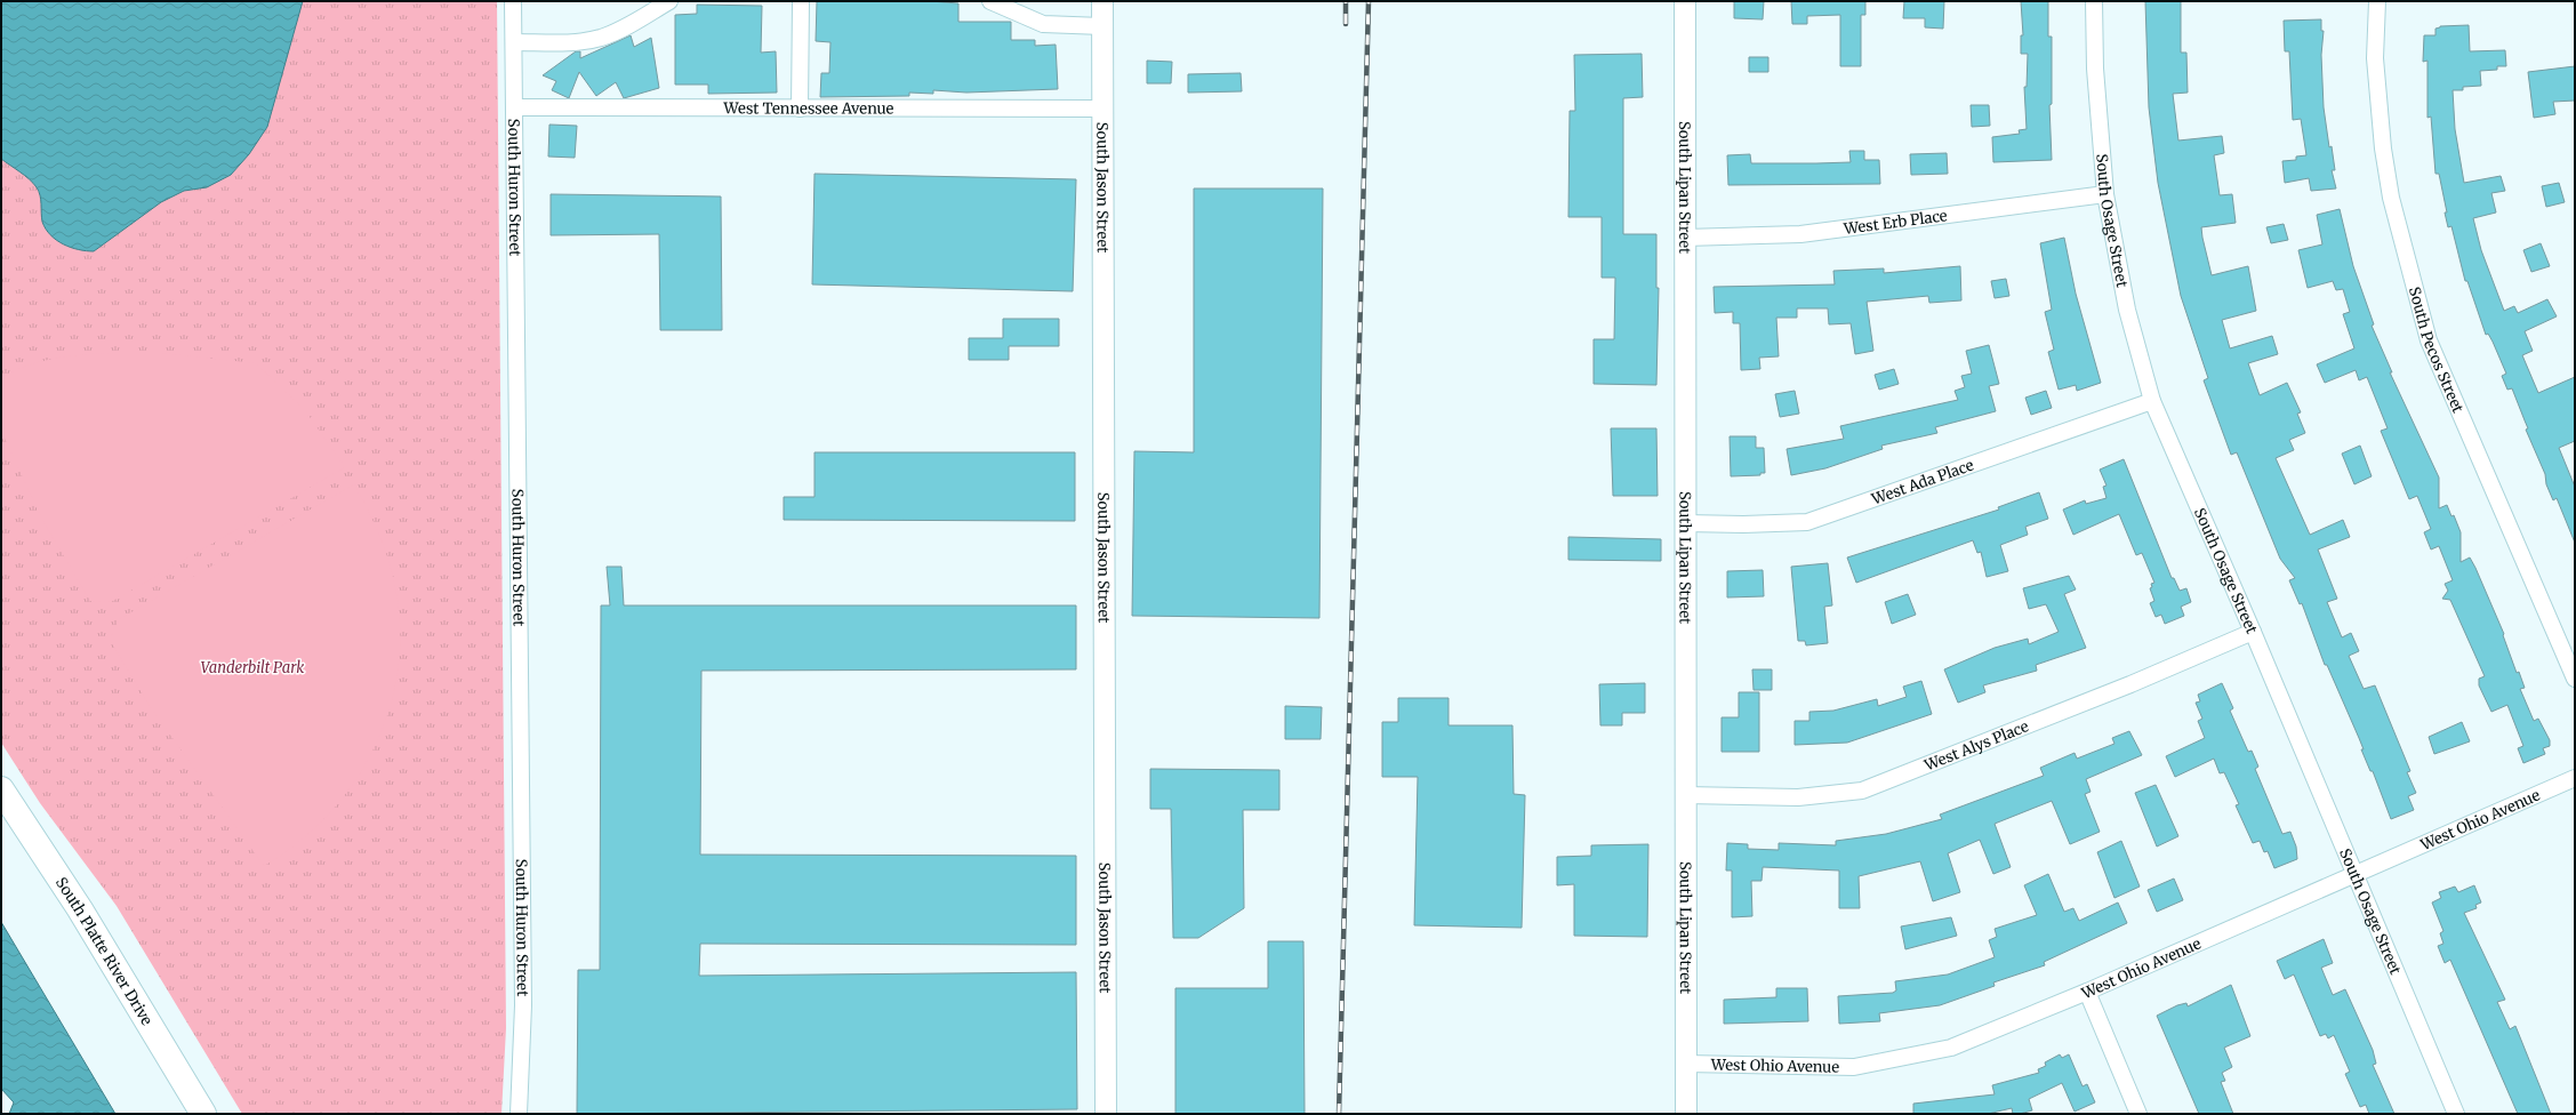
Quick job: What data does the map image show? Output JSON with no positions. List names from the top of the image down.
{
  "streets": {
    "highway": ["South Platte River Drive"],
    "street": [
      "West Tennessee Avenue",
      "South Huron Street",
      "South Jason Street",
      "South Lipan Street",
      "South Osage Street",
      "West Erb Place",
      "South Pecos Street",
      "West Ada Place",
      "West Alys Place",
      "West Ohio Avenue"
    ]
  },
  "crossings": [
    ["West Tennessee Avenue", "South Huron Street"],
    ["West Tennessee Avenue", "South Jason Street"],
    ["South Lipan Street", "West Erb Place"],
    ["South Lipan Street", "West Ada Place"],
    ["South Lipan Street", "West Alys Place"],
    ["South Lipan Street", "West Ohio Avenue"],
    ["South Osage Street", "West Erb Place"],
    ["South Osage Street", "West Ada Place"],
    ["South Osage Street", "West Alys Place"],
    ["South Osage Street", "West Ohio Avenue"]
  ],
  "parks": ["Vanderbilt Park"]
}
